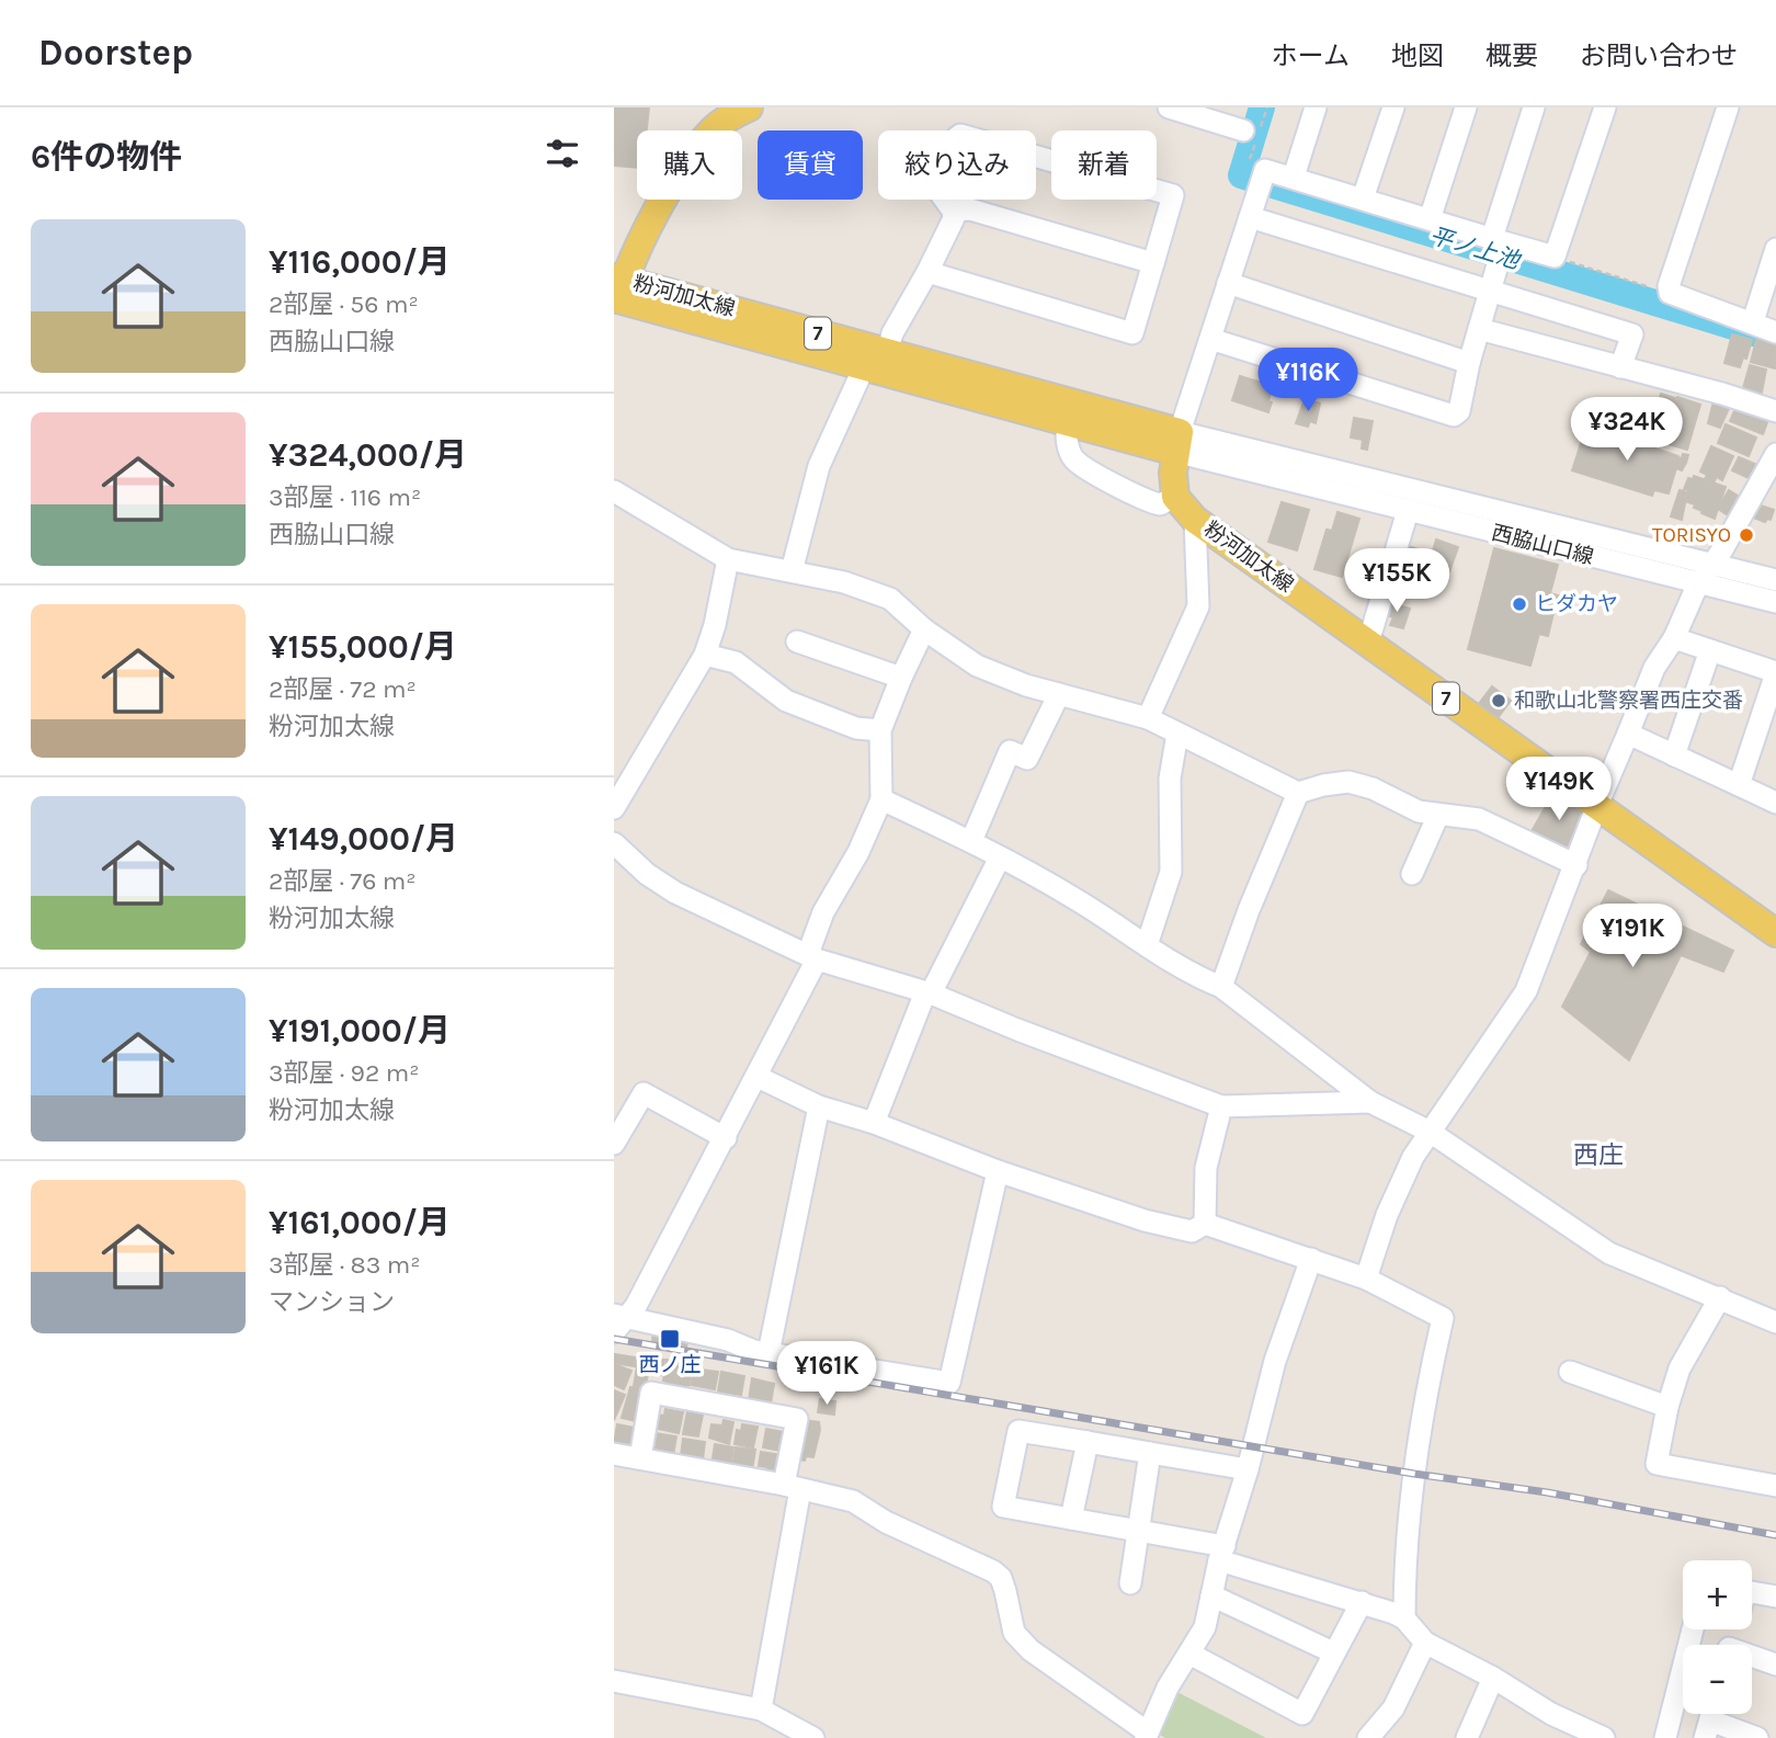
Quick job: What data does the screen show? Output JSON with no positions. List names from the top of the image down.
{
  "streets": {
    "main road": ["粉河加太線", "7"],
    "street": ["西脇山口線"]
  },
  "crossings": [
    ["粉河加太線", "西脇山口線"]
  ],
  "districts": ["西庄"],
  "water": ["平ノ上池"],
  "places": {
    "other": ["TORISYO", "ヒダカヤ", "和歌山北警察署西庄交番"],
    "transit": ["西ノ庄"]
  },
  "page": {
    "header": "Doorstep",
    "nav": [
      "ホーム",
      "地図",
      "概要",
      "お問い合わせ"
    ],
    "heading": "6件の物件",
    "chip": [
      "購入",
      "賃貸",
      "絞り込み",
      "新着"
    ],
    "list": [
      {
        "name": "¥116,000/月",
        "note": "2部屋 · 56 m² · 西脇山口線"
      },
      {
        "name": "¥324,000/月",
        "note": "3部屋 · 116 m² · 西脇山口線"
      },
      {
        "name": "¥155,000/月",
        "note": "2部屋 · 72 m² · 粉河加太線"
      },
      {
        "name": "¥149,000/月",
        "note": "2部屋 · 76 m² · 粉河加太線"
      },
      {
        "name": "¥191,000/月",
        "note": "3部屋 · 92 m² · 粉河加太線"
      },
      {
        "name": "¥161,000/月",
        "note": "3部屋 · 83 m² · マンション"
      }
    ],
    "price": [
      "¥116K",
      "¥324K",
      "¥155K",
      "¥149K",
      "¥191K",
      "¥161K"
    ],
    "map_buttons": ["+", "−"]
  }
}
